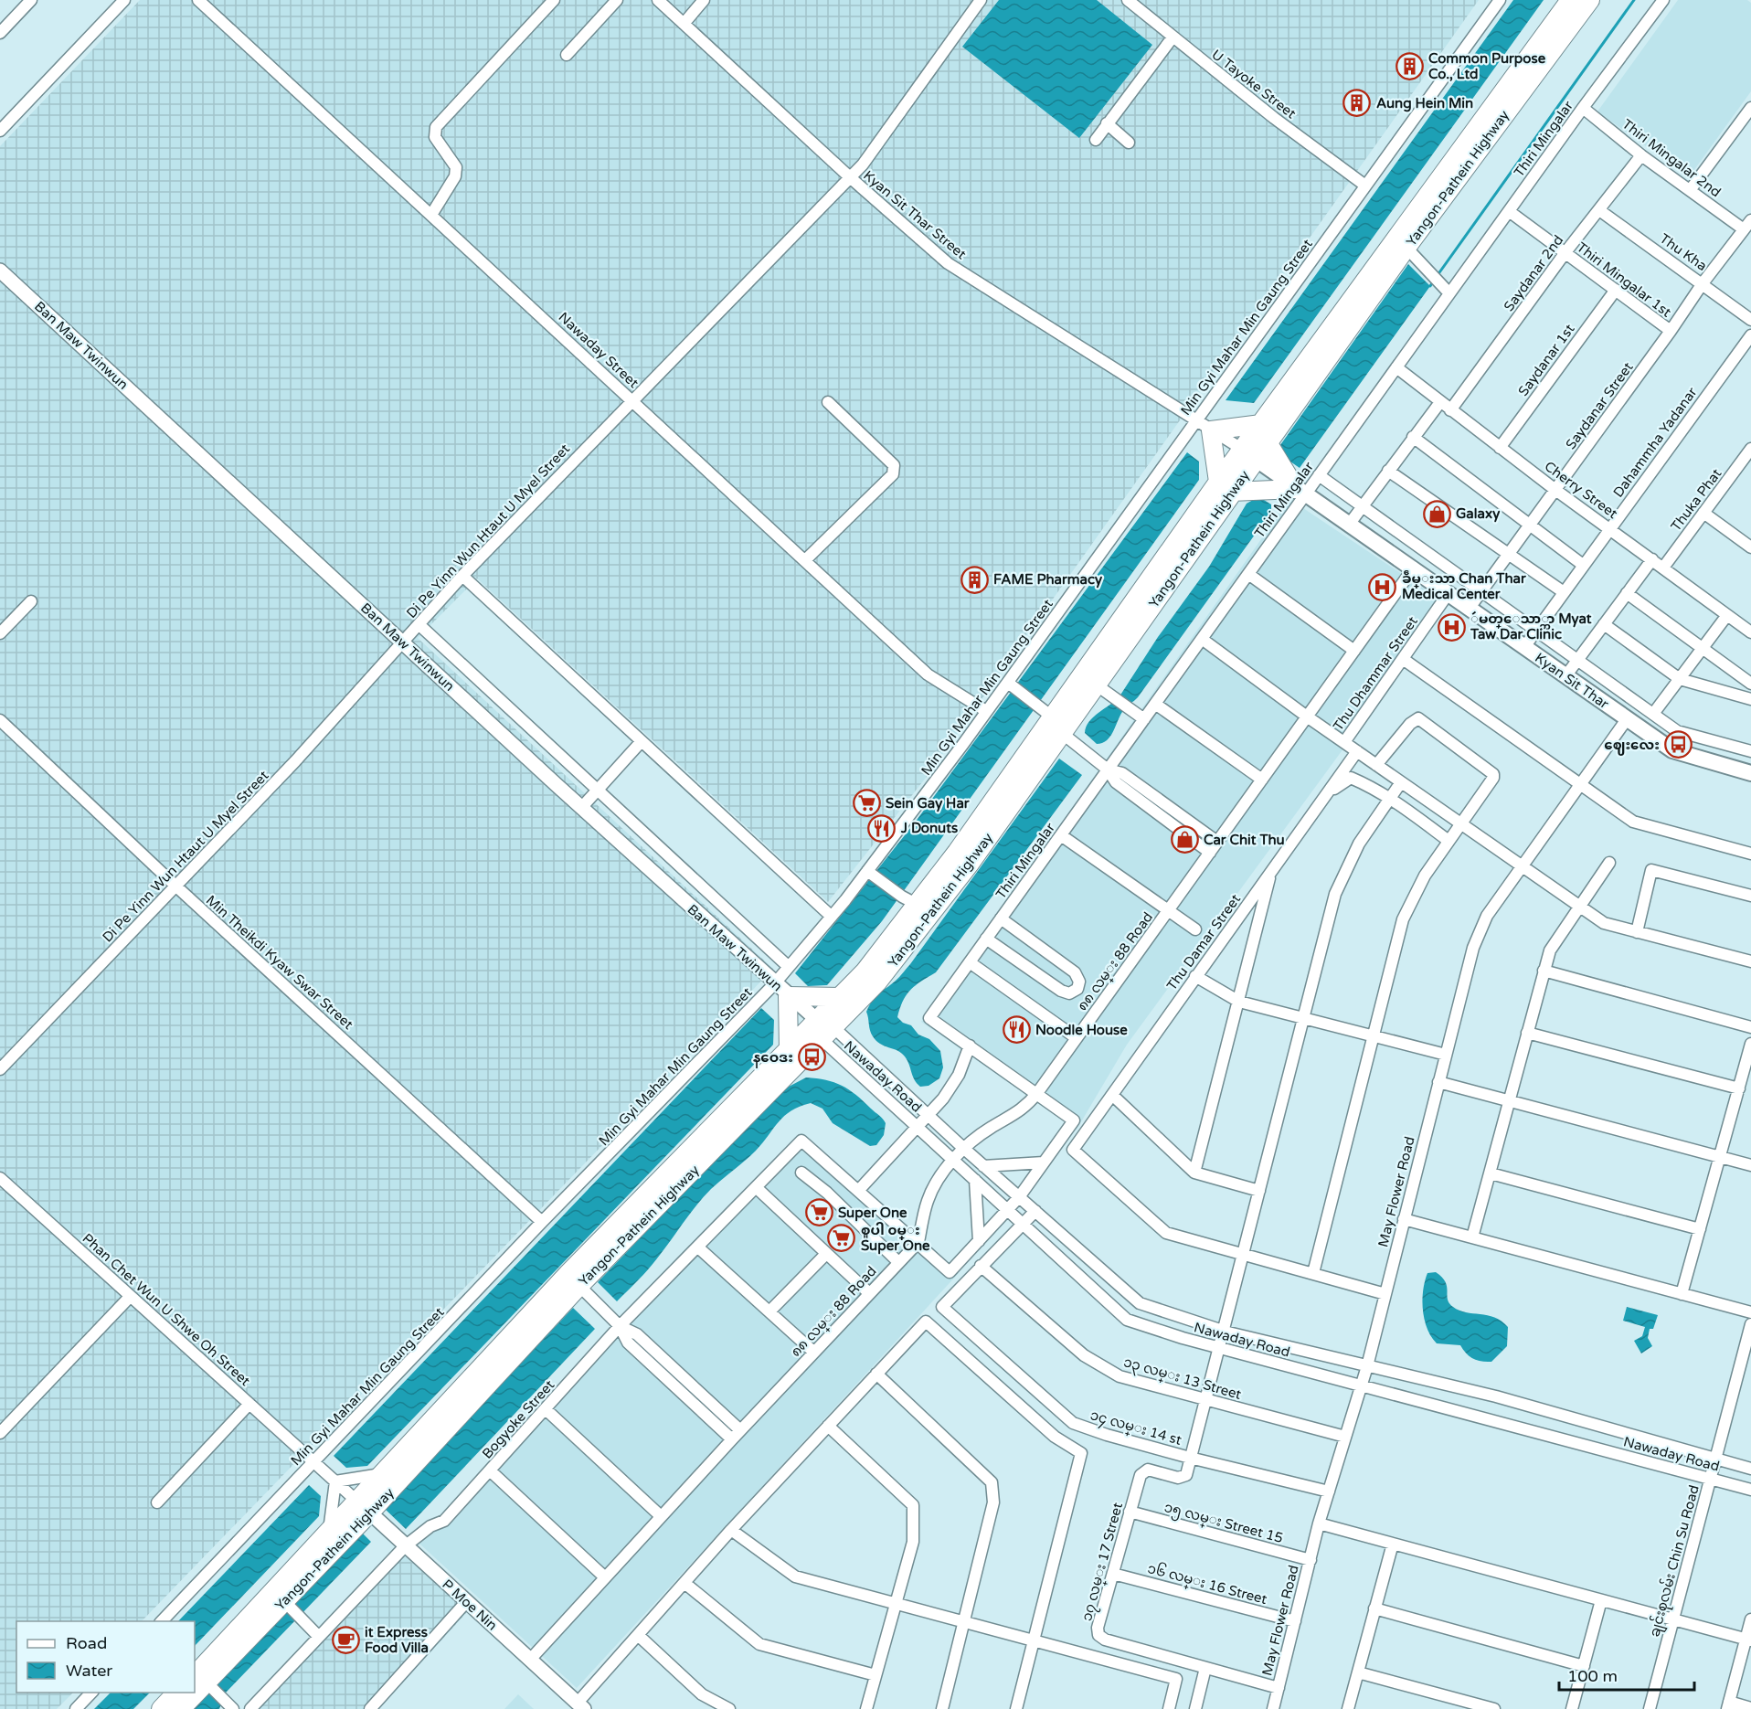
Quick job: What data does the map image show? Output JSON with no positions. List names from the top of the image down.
{
  "streets": {
    "main road": ["Yangon-Pathein Highway", "Kyan Sit Thar"],
    "street": [
      "U Tayoke Street",
      "Thiri Mingalar",
      "Thiri Mingalar 2nd",
      "Kyan Sit Thar Street",
      "Thu Kha",
      "Saydanar 2nd",
      "Thiri Mingalar 1st",
      "Min Gyi Mahar Min Gaung Street",
      "Ban Maw Twinwun",
      "Nawaday Street",
      "Saydanar 1st",
      "Saydanar Street",
      "Dahammha Yadanar",
      "Cherry Street",
      "Thuka Phat",
      "Di Pe Yinn Wun Htaut U Myel Street",
      "Thu Dhammar Street",
      "Thu Damar Street",
      "၈၈ လမ္း 88 Road",
      "Min Theikdi Kyaw Swar Street",
      "Nawaday Road",
      "May Flower Road",
      "Phan Chet Wun U Shwe Oh Street",
      "၁၃ လမ္း 13 Street",
      "Bogyoke Street",
      "၁၄ လမ္း 14 st",
      "၁၅ လမ္း Street 15",
      "ချင်းစုလမ်း Chin Su Road",
      "၁၇ လမ္း 17 Street",
      "၁၆ လမ္း 16 Street",
      "P Moe Nin"
    ]
  },
  "crossings": [
    ["U Tayoke Street", "Min Gyi Mahar Min Gaung Street"],
    ["Thiri Mingalar", "Thiri Mingalar 2nd"],
    ["Thiri Mingalar", "Thiri Mingalar 1st"],
    ["Thiri Mingalar", "Cherry Street"],
    ["Thiri Mingalar", "Kyan Sit Thar"],
    ["Thiri Mingalar 2nd", "Saydanar 2nd"],
    ["Thiri Mingalar 2nd", "Saydanar Street"],
    ["Yangon-Pathein Highway", "Kyan Sit Thar Street"],
    ["Yangon-Pathein Highway", "Ban Maw Twinwun"],
    ["Yangon-Pathein Highway", "Kyan Sit Thar"],
    ["Yangon-Pathein Highway", "Nawaday Road"],
    ["Yangon-Pathein Highway", "Phan Chet Wun U Shwe Oh Street"],
    ["Yangon-Pathein Highway", "P Moe Nin"],
    ["Kyan Sit Thar Street", "Min Gyi Mahar Min Gaung Street"],
    ["Kyan Sit Thar Street", "Di Pe Yinn Wun Htaut U Myel Street"],
    ["Kyan Sit Thar Street", "Kyan Sit Thar"],
    ["Thu Kha", "Saydanar 2nd"],
    ["Thu Kha", "Saydanar Street"],
    ["Saydanar 2nd", "Thiri Mingalar 1st"],
    ["Saydanar 2nd", "Cherry Street"],
    ["Thiri Mingalar 1st", "Saydanar 1st"],
    ["Thiri Mingalar 1st", "Saydanar Street"],
    ["Min Gyi Mahar Min Gaung Street", "Ban Maw Twinwun"],
    ["Min Gyi Mahar Min Gaung Street", "Nawaday Street"],
    ["Min Gyi Mahar Min Gaung Street", "Min Theikdi Kyaw Swar Street"],
    ["Min Gyi Mahar Min Gaung Street", "Phan Chet Wun U Shwe Oh Street"],
    ["Ban Maw Twinwun", "Di Pe Yinn Wun Htaut U Myel Street"],
    ["Nawaday Street", "Di Pe Yinn Wun Htaut U Myel Street"],
    ["Saydanar 1st", "Cherry Street"],
    ["Saydanar Street", "Cherry Street"],
    ["Saydanar Street", "Kyan Sit Thar"],
    ["Dahammha Yadanar", "Cherry Street"],
    ["Dahammha Yadanar", "Kyan Sit Thar"],
    ["Cherry Street", "Thuka Phat"],
    ["Di Pe Yinn Wun Htaut U Myel Street", "Min Theikdi Kyaw Swar Street"],
    ["Thu Dhammar Street", "Kyan Sit Thar"],
    ["Kyan Sit Thar", "၈၈ လမ္း 88 Road"],
    ["Kyan Sit Thar", "May Flower Road"],
    ["၈၈ လမ္း 88 Road", "Nawaday Road"],
    ["၈၈ လမ္း 88 Road", "P Moe Nin"],
    ["Nawaday Road", "May Flower Road"],
    ["Nawaday Road", "ချင်းစုလမ်း Chin Su Road"],
    ["May Flower Road", "၁၃ လမ္း 13 Street"],
    ["May Flower Road", "၁၄ လမ္း 14 st"],
    ["May Flower Road", "၁၅ လမ္း Street 15"],
    ["May Flower Road", "၁၇ လမ္း 17 Street"],
    ["May Flower Road", "၁၆ လမ္း 16 Street"],
    ["Phan Chet Wun U Shwe Oh Street", "P Moe Nin"],
    ["၁၃ လမ္း 13 Street", "၁၄ လမ္း 14 st"],
    ["Bogyoke Street", "P Moe Nin"],
    ["၁၄ လမ္း 14 st", "၁၇ လမ္း 17 Street"],
    ["၁၅ လမ္း Street 15", "၁၇ လမ္း 17 Street"],
    ["၁၇ လမ္း 17 Street", "၁၆ လမ္း 16 Street"]
  ],
  "places": {
    "building": ["Common Purpose Co., Ltd", "Aung Hein Min", "FAME Pharmacy"],
    "shop": ["Galaxy", "Car Chit Thu"],
    "hospital": ["ခဵမ္းသာ Chan Thar Medical Center", "ဴမတ္ေသာ္တာ Myat Taw Dar Clinic"],
    "bus stop": ["ဈေးလေး", "နဝေဒး"],
    "supermarket": ["Sein Gay Har", "Super One", "စူပါ ၀မ္း Super One"],
    "restaurant": ["J Donuts", "Noodle House"],
    "cafe": ["it Express Food Villa"]
  },
  "legend": ["Road", "Water"],
  "scale_bar": "100 m"
}
